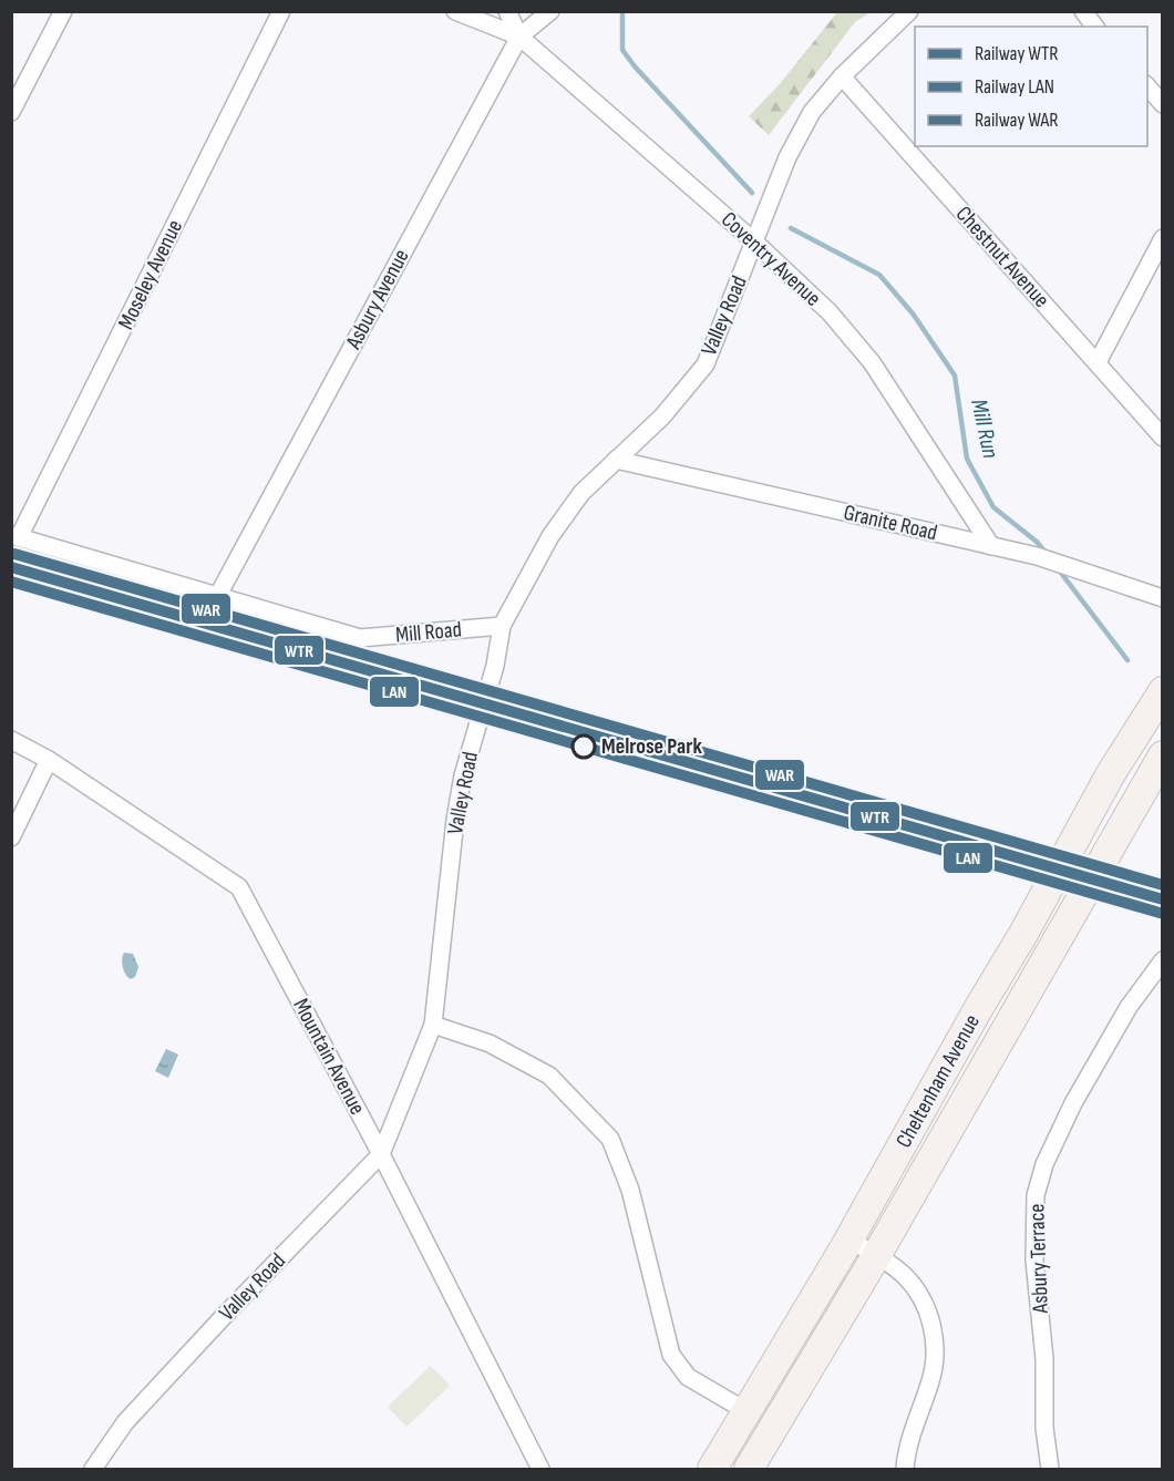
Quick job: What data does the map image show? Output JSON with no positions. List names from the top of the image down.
{
  "streets": {
    "highway": ["Cheltenham Avenue"],
    "street": [
      "Chestnut Avenue",
      "Coventry Avenue",
      "Moseley Avenue",
      "Asbury Avenue",
      "Valley Road",
      "Granite Road",
      "Mill Road",
      "Mountain Avenue",
      "Asbury Terrace"
    ]
  },
  "crossings": [
    ["Chestnut Avenue", "Valley Road"],
    ["Coventry Avenue", "Asbury Avenue"],
    ["Coventry Avenue", "Valley Road"],
    ["Coventry Avenue", "Granite Road"],
    ["Moseley Avenue", "Mill Road"],
    ["Asbury Avenue", "Mill Road"],
    ["Valley Road", "Granite Road"],
    ["Valley Road", "Mill Road"],
    ["Valley Road", "Mountain Avenue"]
  ],
  "water": ["Mill Run"],
  "places": ["Melrose Park"],
  "lines": ["rail line WAR", "rail line WTR", "rail line LAN"],
  "legend": ["Railway WTR", "Railway LAN", "Railway WAR"]
}
